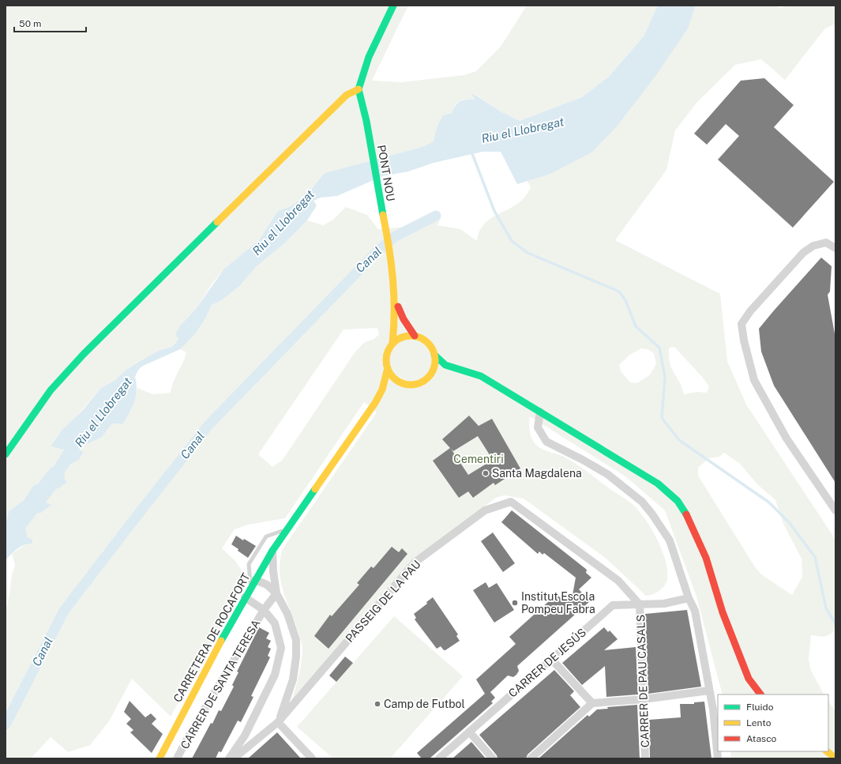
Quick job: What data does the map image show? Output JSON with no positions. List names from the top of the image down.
{
  "streets": {
    "street": [
      "PONT NOU",
      "PASSEIG DE LA PAU",
      "CARRETERA DE ROCAFORT",
      "CARRER DE JESÚS",
      "CARRER DE PAU CASALS",
      "CARRER DE SANTA TERESA"
    ]
  },
  "crossings": [
    ["PASSEIG DE LA PAU", "CARRER DE JESÚS"],
    ["PASSEIG DE LA PAU", "CARRER DE PAU CASALS"],
    ["CARRER DE JESÚS", "CARRER DE PAU CASALS"]
  ],
  "water": ["Riu el Llobregat", "Canal"],
  "parks": ["Cementiri"],
  "places": ["Santa Magdalena", "Institut Escola Pompeu Fabra", "Camp de Futbol"],
  "legend": ["Fluido", "Lento", "Atasco"],
  "scale_bar": "50 m"
}
